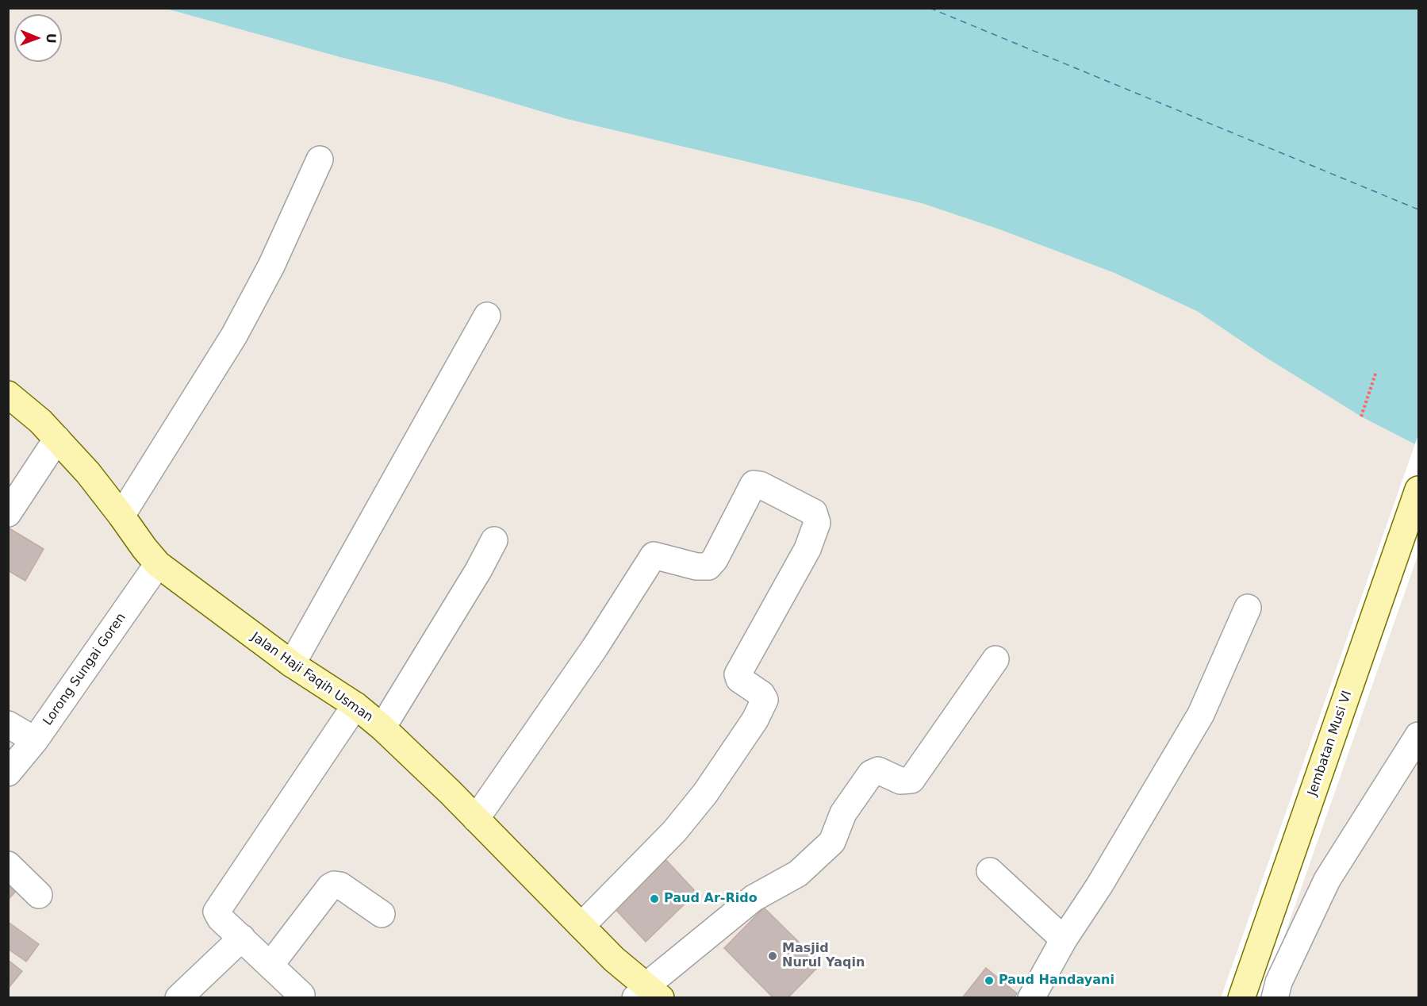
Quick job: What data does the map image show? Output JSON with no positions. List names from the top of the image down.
{
  "streets": {
    "street": ["Lorong Sungai Goren", "Jalan Haji Faqih Usman", "Jembatan Musi VI"]
  },
  "crossings": [
    ["Lorong Sungai Goren", "Jalan Haji Faqih Usman"]
  ],
  "places": ["Paud Ar-Rido", "Masjid Nurul Yaqin", "Paud Handayani"],
  "north": "right"
}
